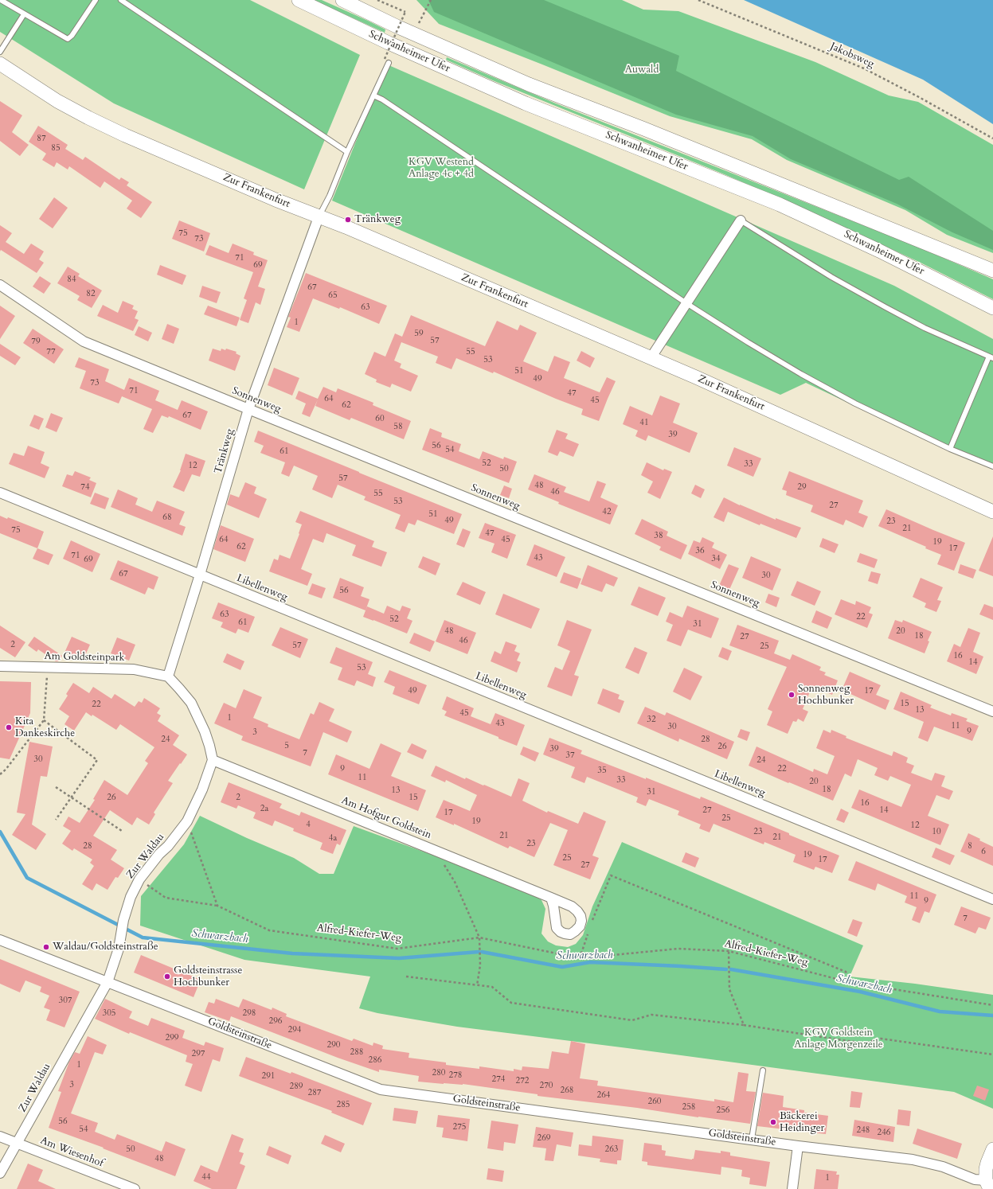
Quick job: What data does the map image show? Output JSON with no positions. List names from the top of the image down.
{
  "streets": {
    "main road": ["Schwanheimer Ufer", "Zur Frankenfurt"],
    "street": [
      "Sonnenweg",
      "Tränkweg",
      "Libellenweg",
      "Am Goldsteinpark",
      "Am Hofgut Goldstein",
      "Zur Waldau",
      "Goldsteinstraße",
      "Am Wiesenhof"
    ],
    "path": ["Jakobsweg", "Alfred-Kiefer-Weg"]
  },
  "crossings": [
    ["Zur Frankenfurt", "Tränkweg"],
    ["Sonnenweg", "Tränkweg"],
    ["Tränkweg", "Libellenweg"],
    ["Tränkweg", "Am Goldsteinpark"],
    ["Am Hofgut Goldstein", "Zur Waldau"],
    ["Zur Waldau", "Alfred-Kiefer-Weg"],
    ["Zur Waldau", "Goldsteinstraße"],
    ["Zur Waldau", "Am Wiesenhof"]
  ],
  "water": ["Schwarzbach"],
  "parks": ["Auwald", "KGV Westend Anlage 4c + 4d", "KGV Goldstein Anlage Morgenzeile"],
  "places": [
    "Tränkweg",
    "Sonnenweg Hochbunker",
    "Kita Dankeskirche",
    "Waldau/Goldsteinstraße",
    "Goldsteinstrasse Hochbunker",
    "Bäckerei Heidinger"
  ],
  "house_numbers": [
    "87",
    "85",
    "75",
    "73",
    "71",
    "69",
    "84",
    "67",
    "82",
    "65",
    "63",
    "1",
    "59",
    "57",
    "79",
    "77",
    "55",
    "53",
    "51",
    "49",
    "73",
    "71",
    "47",
    "64",
    "45",
    "62",
    "67",
    "60",
    "41",
    "58",
    "39",
    "56",
    "54",
    "61",
    "52",
    "33",
    "12",
    "50",
    "57",
    "48",
    "74",
    "29",
    "46",
    "55",
    "53",
    "27",
    "42",
    "51",
    "68",
    "49",
    "23",
    "21",
    "75",
    "47",
    "38",
    "64",
    "45",
    "19",
    "62",
    "17",
    "36",
    "71",
    "43",
    "34",
    "69",
    "67",
    "30",
    "56",
    "63",
    "22",
    "52",
    "61",
    "31",
    "48",
    "20",
    "18",
    "27",
    "46",
    "2",
    "57",
    "25",
    "16",
    "14",
    "53",
    "49",
    "17",
    "15",
    "22",
    "13",
    "45",
    "1",
    "32",
    "43",
    "11",
    "30",
    "9",
    "3",
    "24",
    "28",
    "5",
    "26",
    "39",
    "7",
    "37",
    "30",
    "24",
    "9",
    "22",
    "35",
    "11",
    "33",
    "20",
    "18",
    "13",
    "31",
    "26",
    "2",
    "15",
    "16",
    "2a",
    "27",
    "14",
    "17",
    "25",
    "19",
    "4",
    "12",
    "23",
    "10",
    "21",
    "21",
    "4a",
    "23",
    "28",
    "8",
    "6",
    "19",
    "25",
    "17",
    "27",
    "11",
    "9",
    "7",
    "307",
    "305",
    "298",
    "296",
    "294",
    "299",
    "290",
    "288",
    "297",
    "286",
    "1",
    "280",
    "278",
    "291",
    "274",
    "272",
    "3",
    "270",
    "289",
    "268",
    "287",
    "264",
    "260",
    "285",
    "258",
    "256",
    "56",
    "275",
    "54",
    "248",
    "246",
    "269",
    "50",
    "263",
    "48",
    "44",
    "1"
  ]
}
